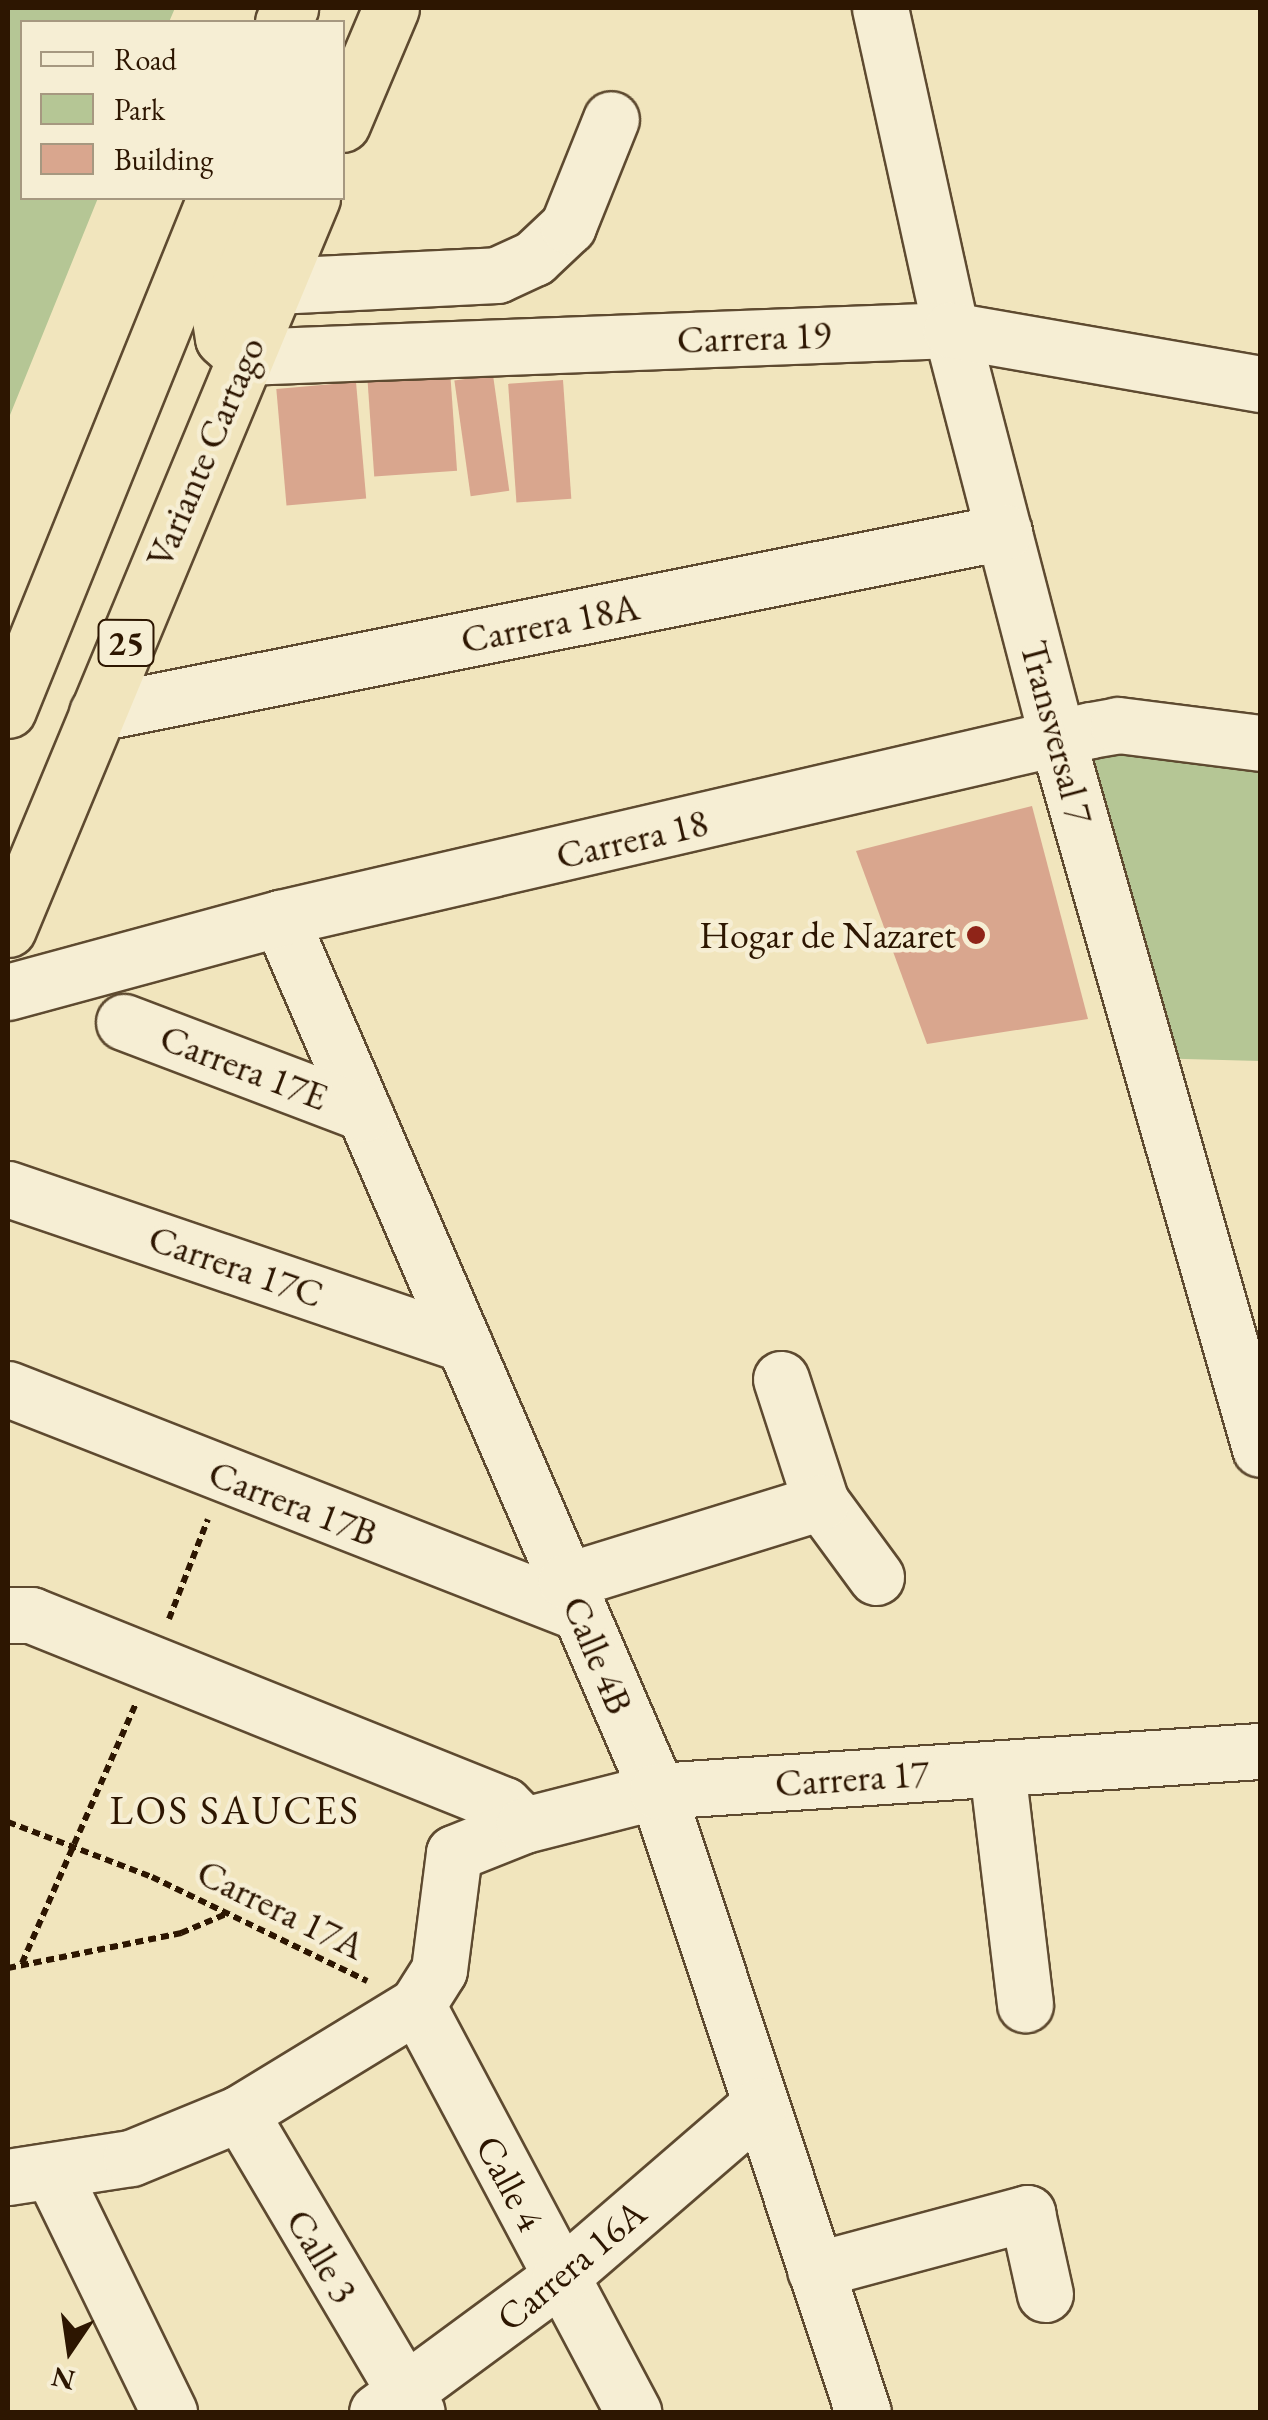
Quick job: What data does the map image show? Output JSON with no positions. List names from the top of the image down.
{
  "streets": {
    "highway": ["Variante Cartago", "25"],
    "street": [
      "Carrera 19",
      "Carrera 18A",
      "Transversal 7",
      "Carrera 18",
      "Carrera 17E",
      "Carrera 17C",
      "Carrera 17B",
      "Calle 4B",
      "Carrera 17",
      "Calle 4",
      "Calle 3",
      "Carrera 16A"
    ],
    "path": ["Carrera 17A"]
  },
  "crossings": [
    ["Carrera 19", "Variante Cartago"],
    ["Carrera 19", "Transversal 7"],
    ["Variante Cartago", "Carrera 18A"],
    ["Carrera 18A", "Transversal 7"],
    ["Transversal 7", "Carrera 18"],
    ["Carrera 18", "Calle 4B"],
    ["Carrera 17E", "Calle 4B"],
    ["Carrera 17C", "Calle 4B"],
    ["Carrera 17B", "Calle 4B"],
    ["Calle 4B", "Carrera 17"],
    ["Calle 4B", "Carrera 16A"],
    ["Carrera 17", "Carrera 17A"],
    ["Carrera 17", "Calle 4"],
    ["Carrera 17A", "Calle 4"],
    ["Calle 4", "Carrera 16A"],
    ["Calle 3", "Carrera 16A"]
  ],
  "districts": ["LOS SAUCES"],
  "places": ["Hogar de Nazaret"],
  "legend": ["Road", "Park", "Building"],
  "north": "bottom"
}
